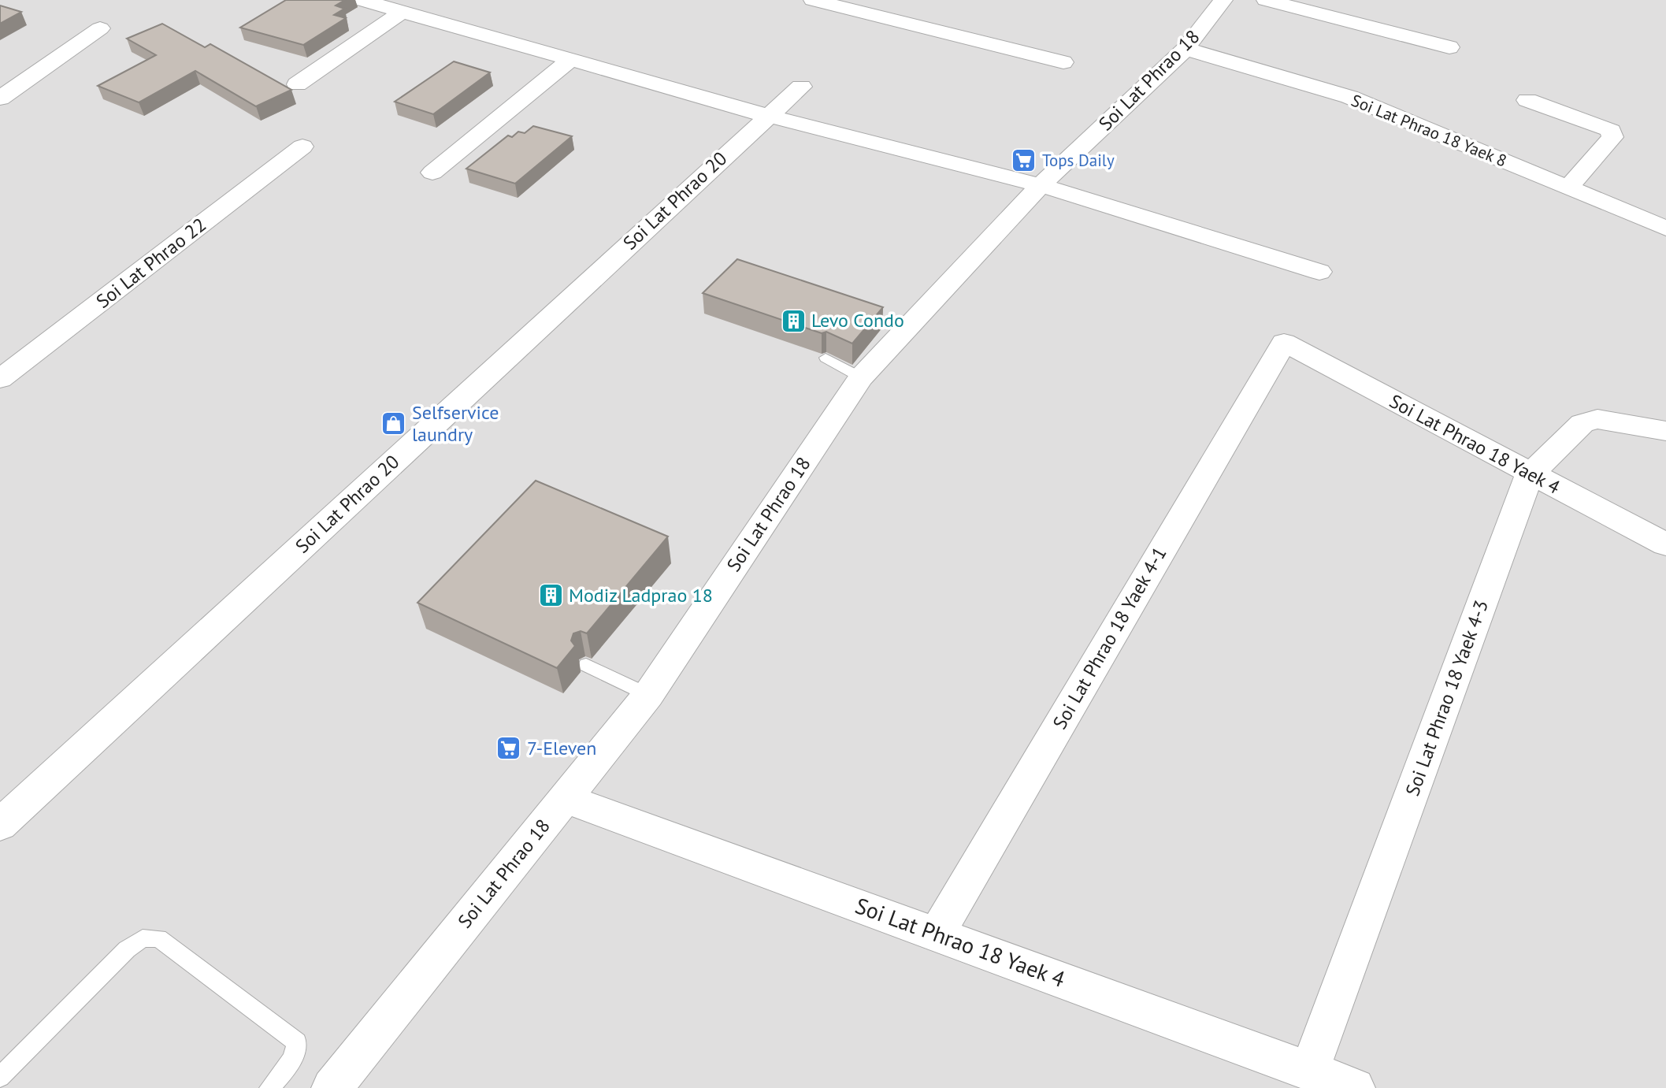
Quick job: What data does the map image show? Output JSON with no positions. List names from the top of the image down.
{
  "streets": {
    "street": [
      "Soi Lat Phrao 18",
      "Soi Lat Phrao 18 Yaek 8",
      "Soi Lat Phrao 20",
      "Soi Lat Phrao 22",
      "Soi Lat Phrao 18 Yaek 4",
      "Soi Lat Phrao 18 Yaek 4-1",
      "Soi Lat Phrao 18 Yaek 4-3"
    ]
  },
  "crossings": [
    ["Soi Lat Phrao 18", "Soi Lat Phrao 18 Yaek 8"],
    ["Soi Lat Phrao 18", "Soi Lat Phrao 18 Yaek 4"],
    ["Soi Lat Phrao 18 Yaek 4", "Soi Lat Phrao 18 Yaek 4-1"],
    ["Soi Lat Phrao 18 Yaek 4", "Soi Lat Phrao 18 Yaek 4-3"]
  ],
  "places": {
    "supermarket": ["Tops Daily", "7-Eleven"],
    "building": ["Levo Condo", "Modiz Ladprao 18"],
    "shop": ["Selfservice laundry"]
  }
}
